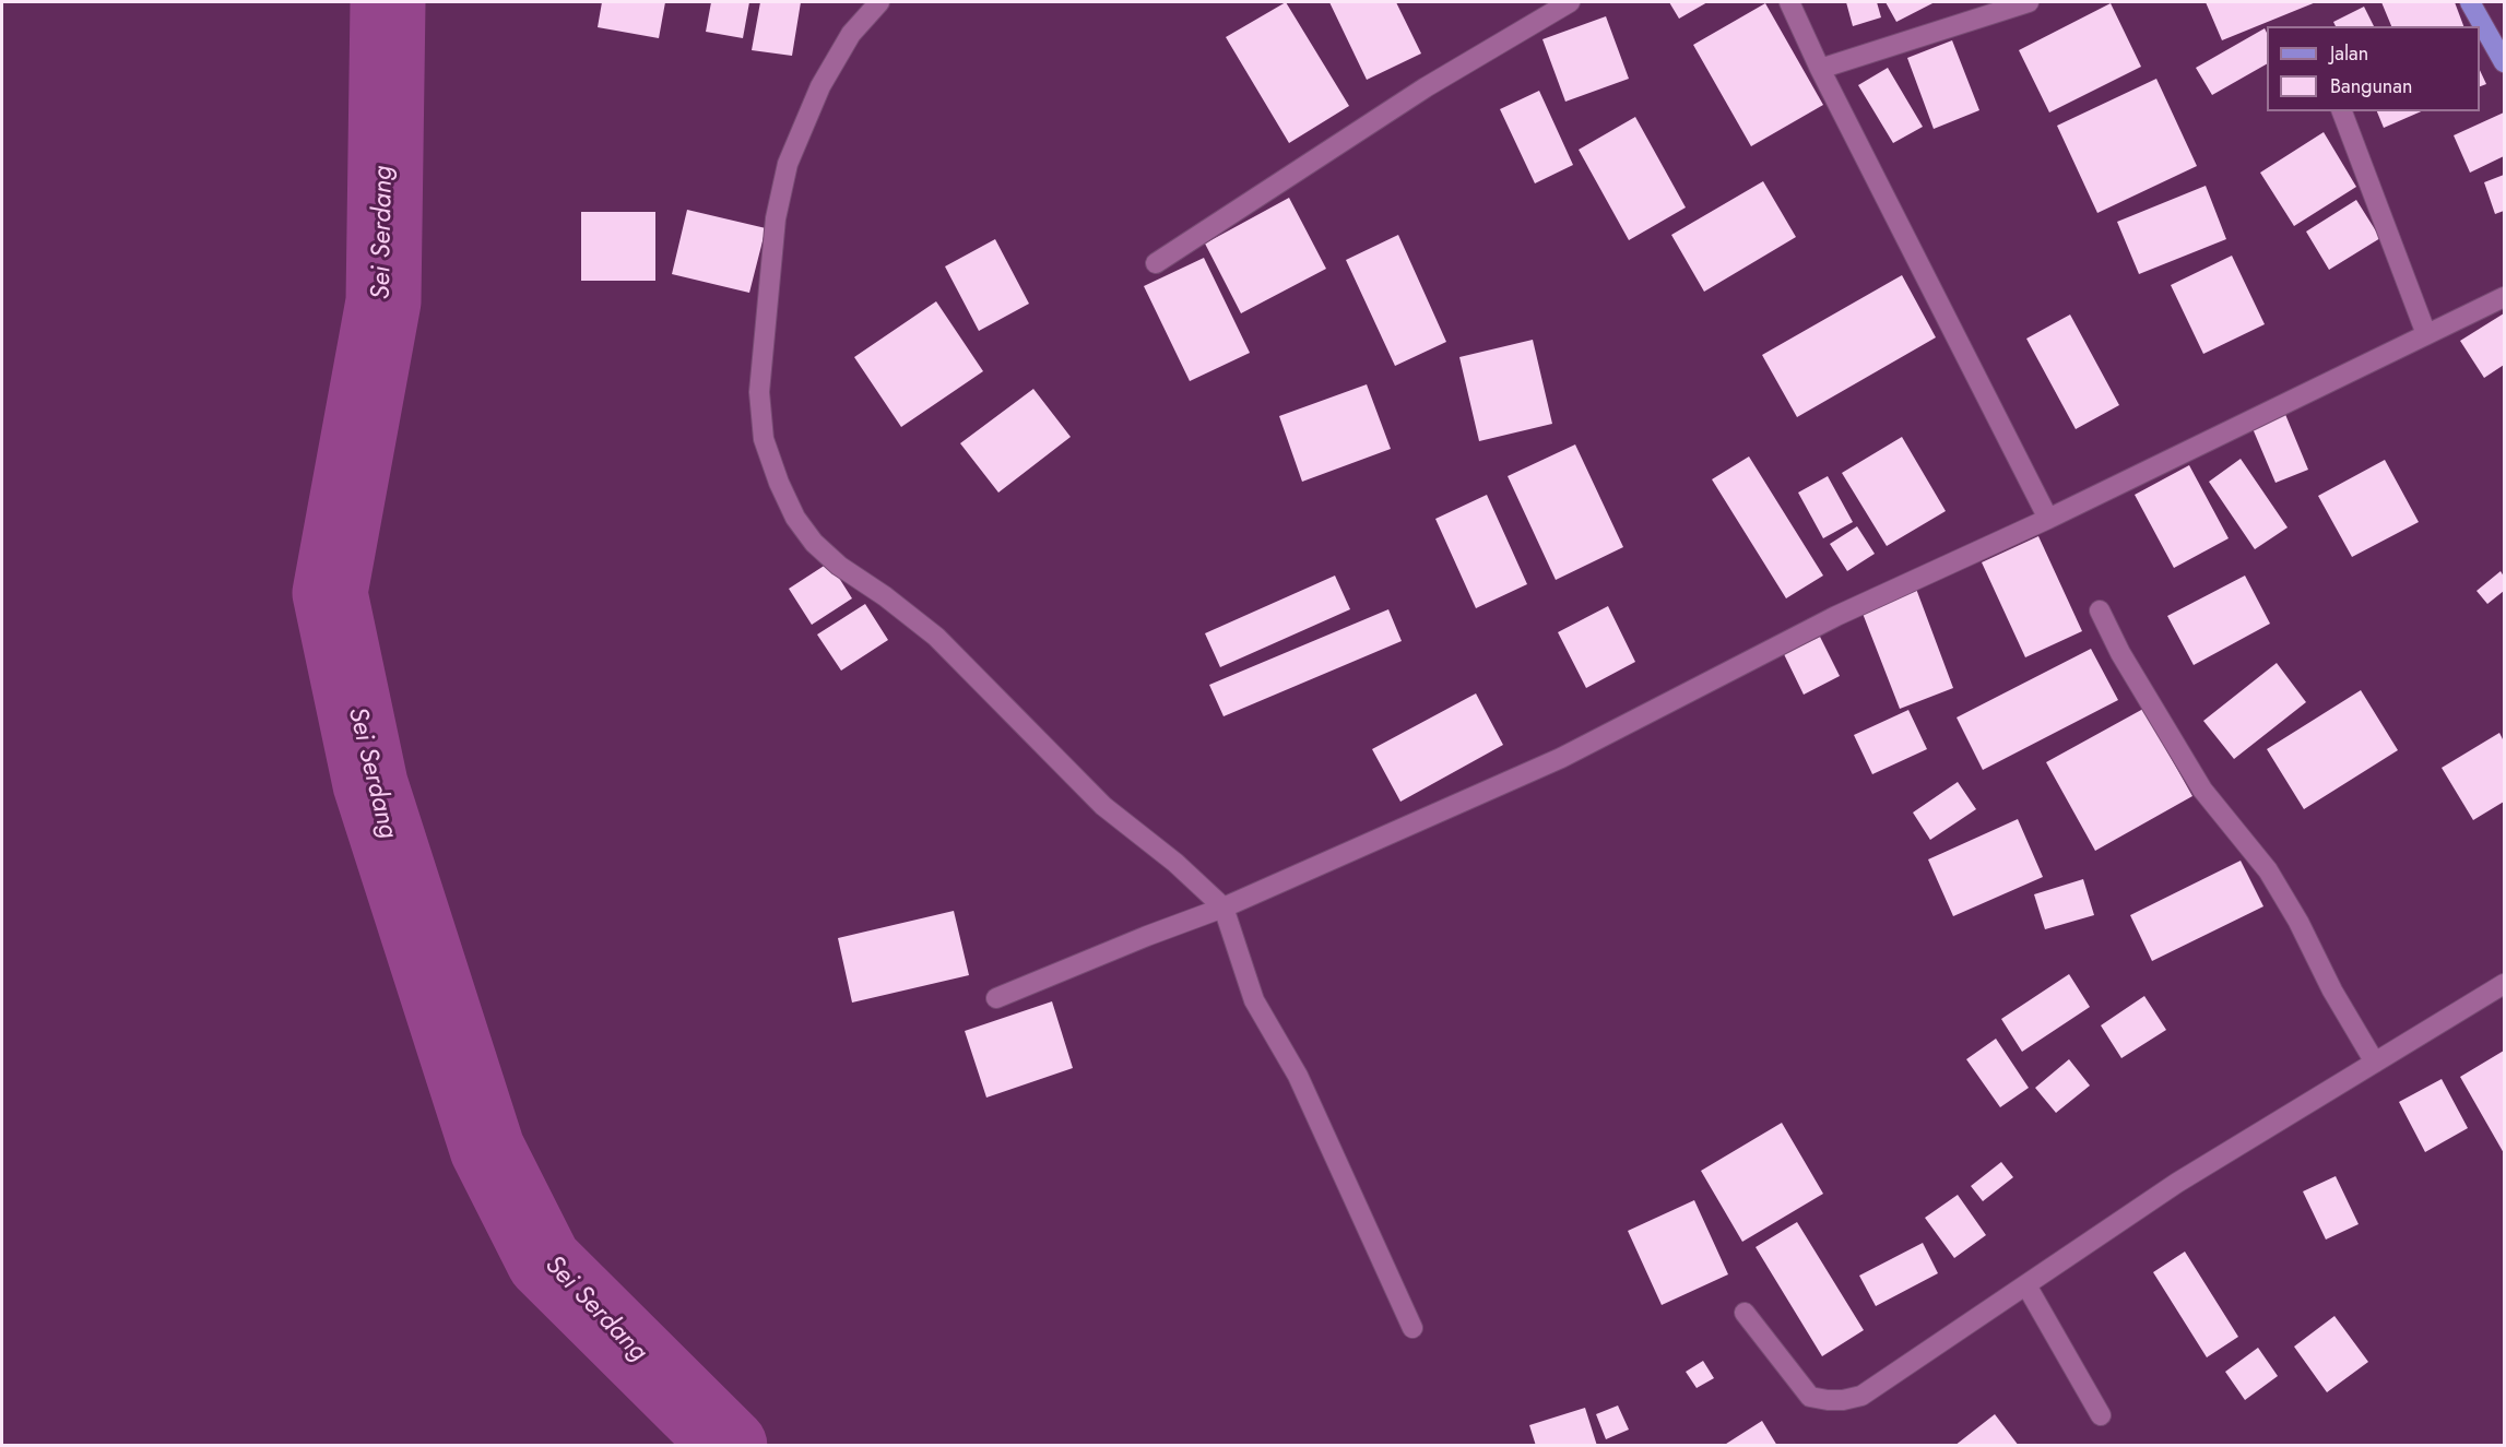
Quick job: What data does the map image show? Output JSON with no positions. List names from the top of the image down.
{
  "water": ["Sei Serdang"],
  "legend": ["Jalan", "Bangunan"]
}
